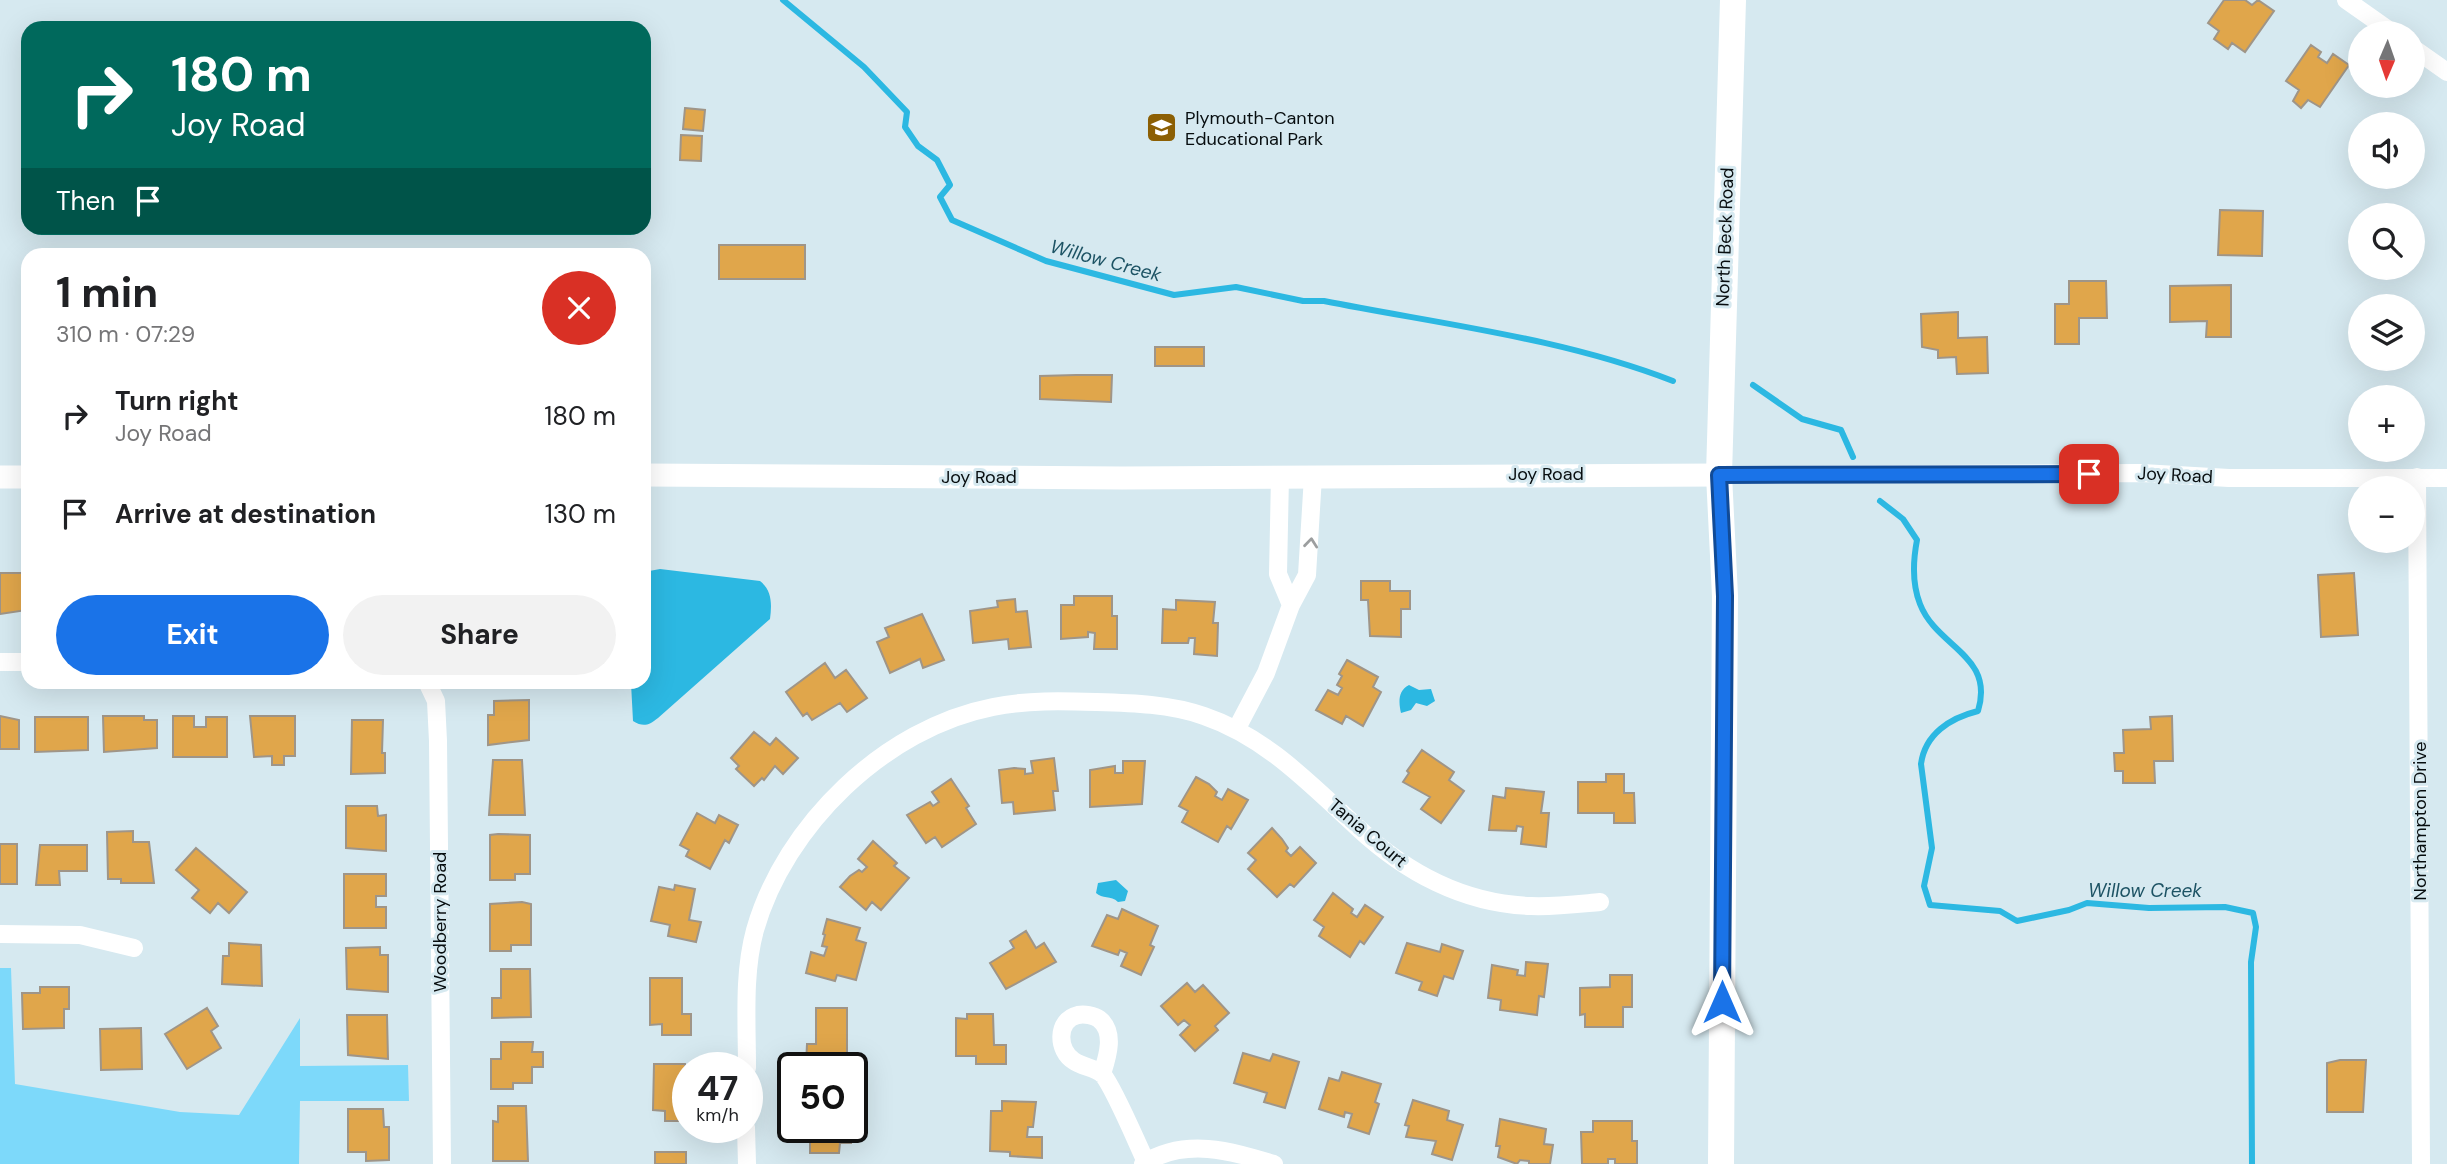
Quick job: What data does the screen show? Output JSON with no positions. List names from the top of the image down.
{
  "streets": {
    "main road": ["North Beck Road"],
    "street": [
      "Joy Road",
      "Northampton Drive",
      "Tania Court",
      "Woodberry Road"
    ]
  },
  "crossings": [
    ["North Beck Road", "Joy Road"]
  ],
  "water": ["Willow Creek"],
  "places": {
    "school or university": ["Plymouth-Canton Educational Park"]
  },
  "north": "bottom",
  "page": {
    "map_buttons": ["+", "−"],
    "turn": ["180 m", "Joy Road"],
    "then": "Then",
    "heading": ["1 min", "310 m · 07:29"],
    "list": [
      {
        "name": "Turn right",
        "note": "Joy Road",
        "value": "180 m"
      },
      {
        "name": "Arrive at destination",
        "value": "130 m"
      }
    ],
    "buttons": ["Exit", "Share"],
    "speed": "47 km/h",
    "limit": "50"
  }
}
